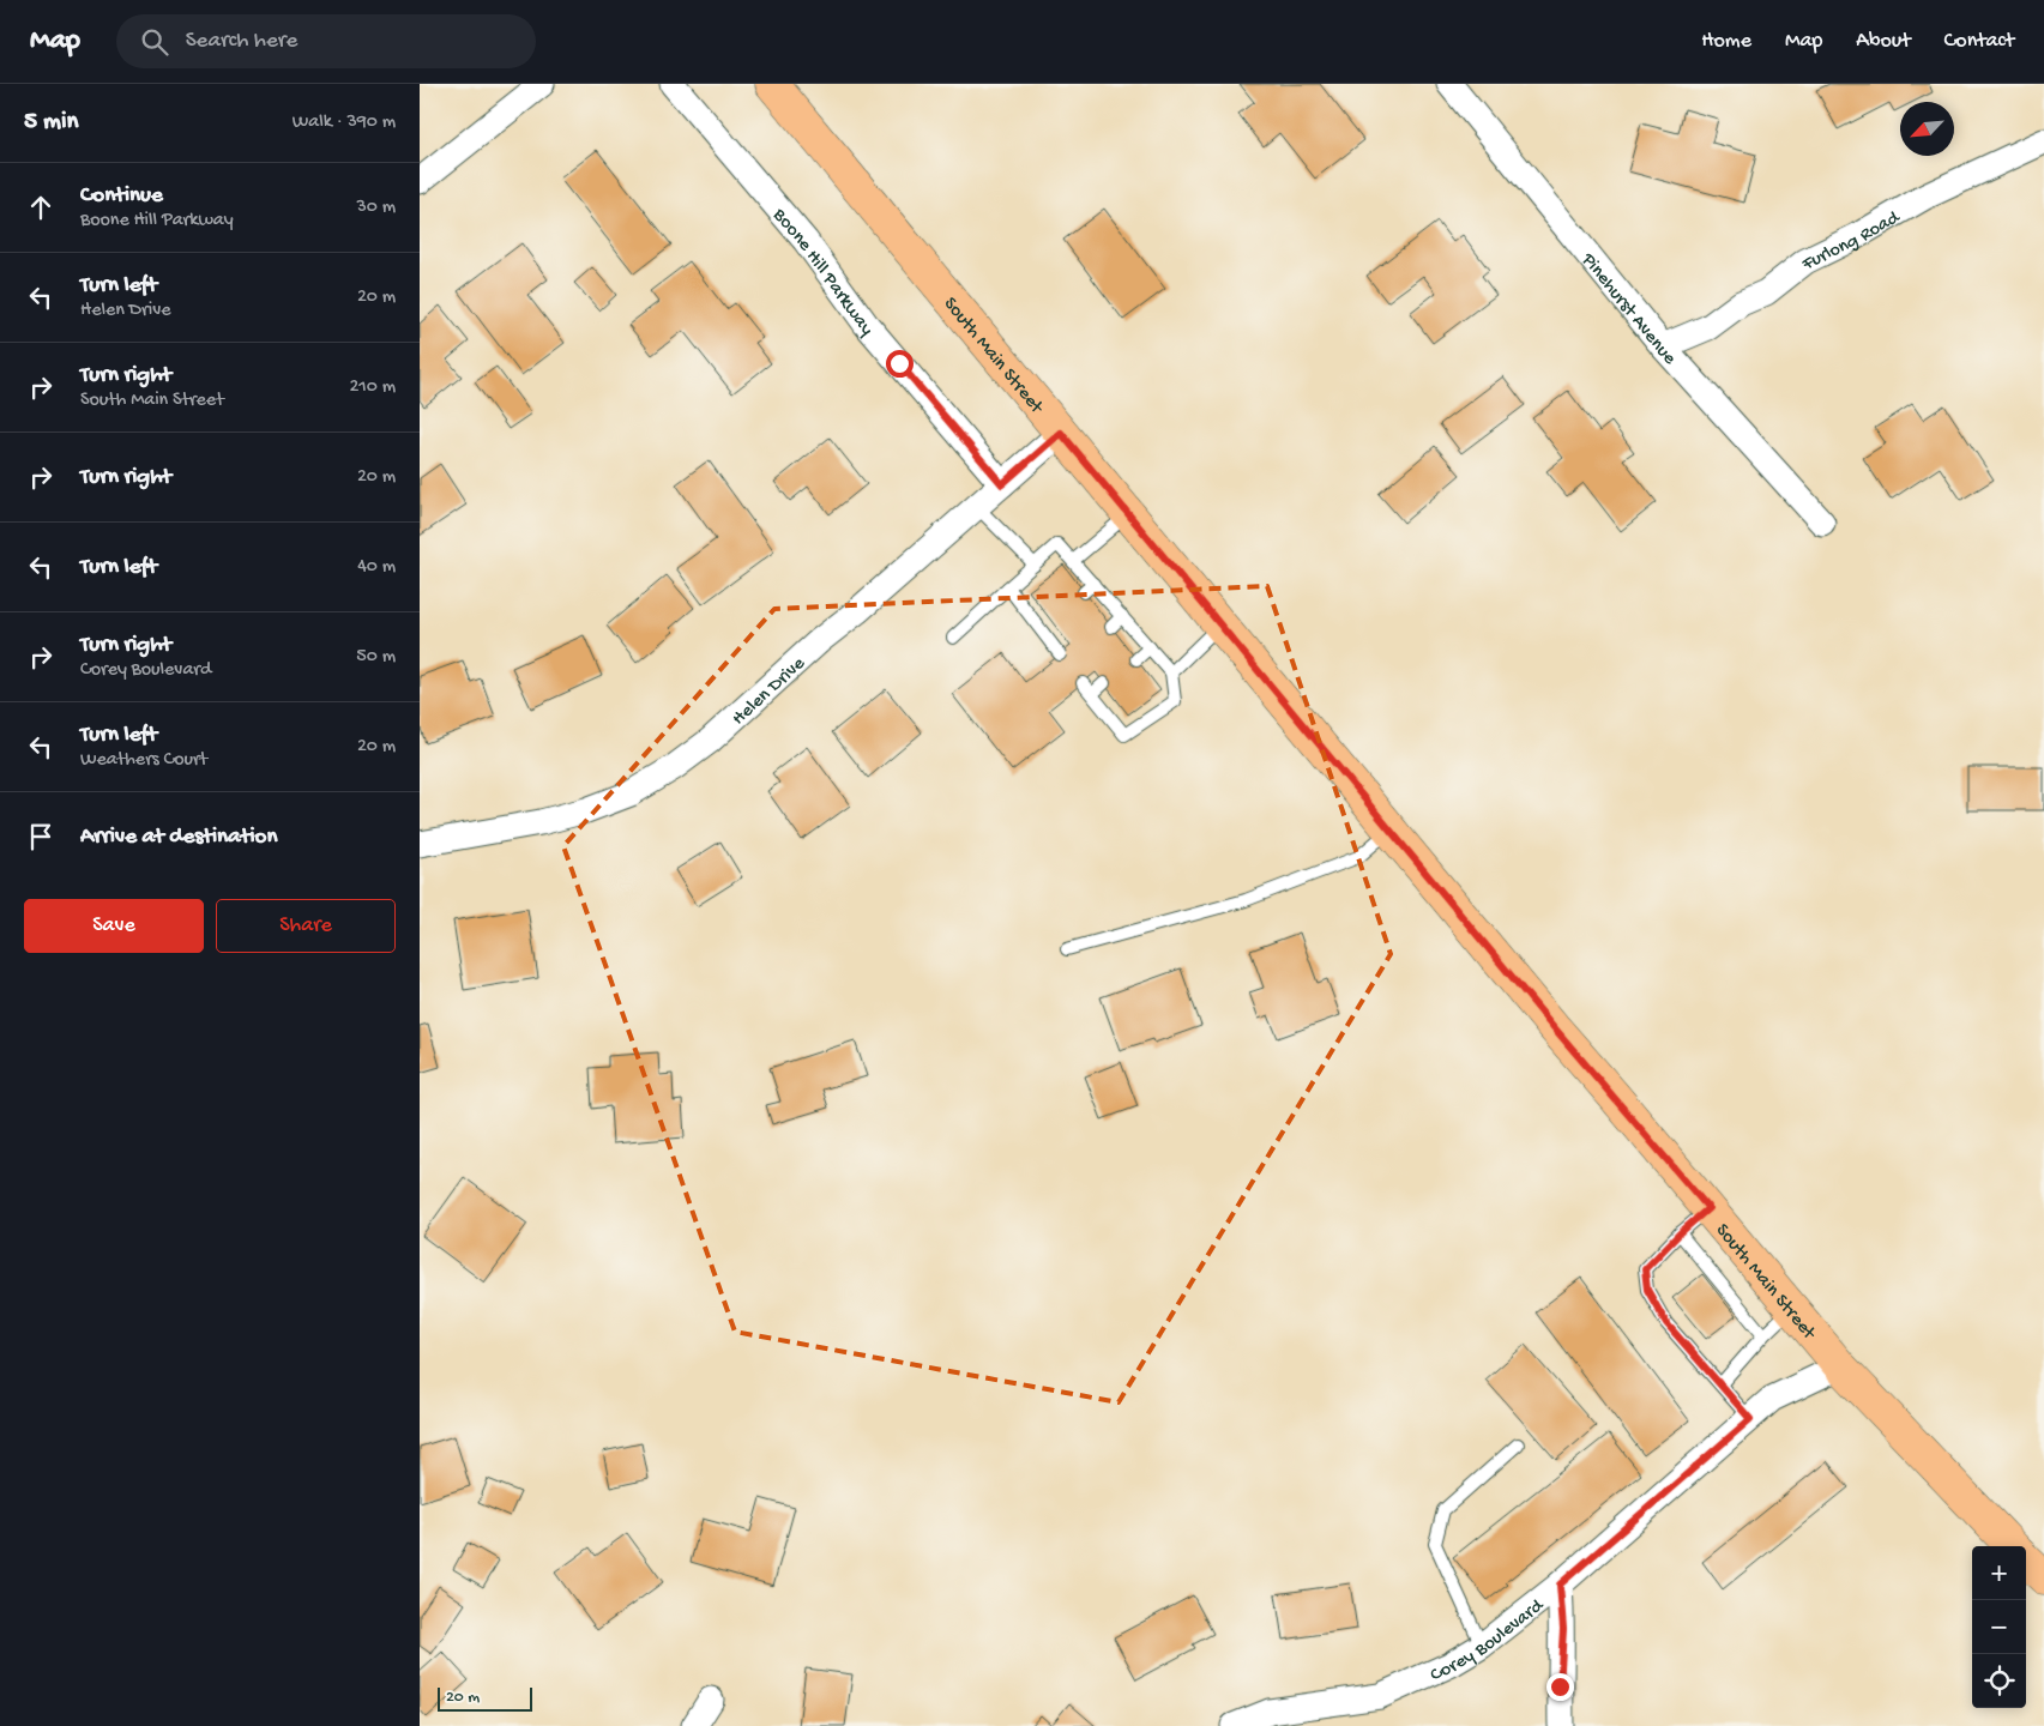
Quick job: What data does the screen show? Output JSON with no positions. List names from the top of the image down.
{
  "streets": {
    "main road": ["South Main Street"],
    "street": [
      "Furlong Road",
      "Boone Hill Parkway",
      "Pinehurst Avenue",
      "Helen Drive",
      "Corey Boulevard"
    ]
  },
  "crossings": [
    ["Furlong Road", "Pinehurst Avenue"],
    ["Boone Hill Parkway", "Helen Drive"],
    ["South Main Street", "Helen Drive"],
    ["South Main Street", "Corey Boulevard"]
  ],
  "scale_bar": "20 m",
  "north": "bottom left",
  "page": {
    "header": "Map",
    "search": "Search here",
    "nav": [
      "Home",
      "Map",
      "About",
      "Contact"
    ],
    "heading": ["5 min", "Walk · 390 m"],
    "list": [
      ["Continue", "Boone Hill Parkway", "30 m"],
      ["Turn left", "Helen Drive", "20 m"],
      ["Turn right", "South Main Street", "210 m"],
      ["Turn right", "20 m"],
      ["Turn left", "40 m"],
      ["Turn right", "Corey Boulevard", "50 m"],
      ["Turn left", "Weathers Court", "20 m"],
      "Arrive at destination"
    ],
    "buttons": ["Save", "Share"],
    "map_buttons": ["+", "−"],
    "scale": "20 m"
  }
}
